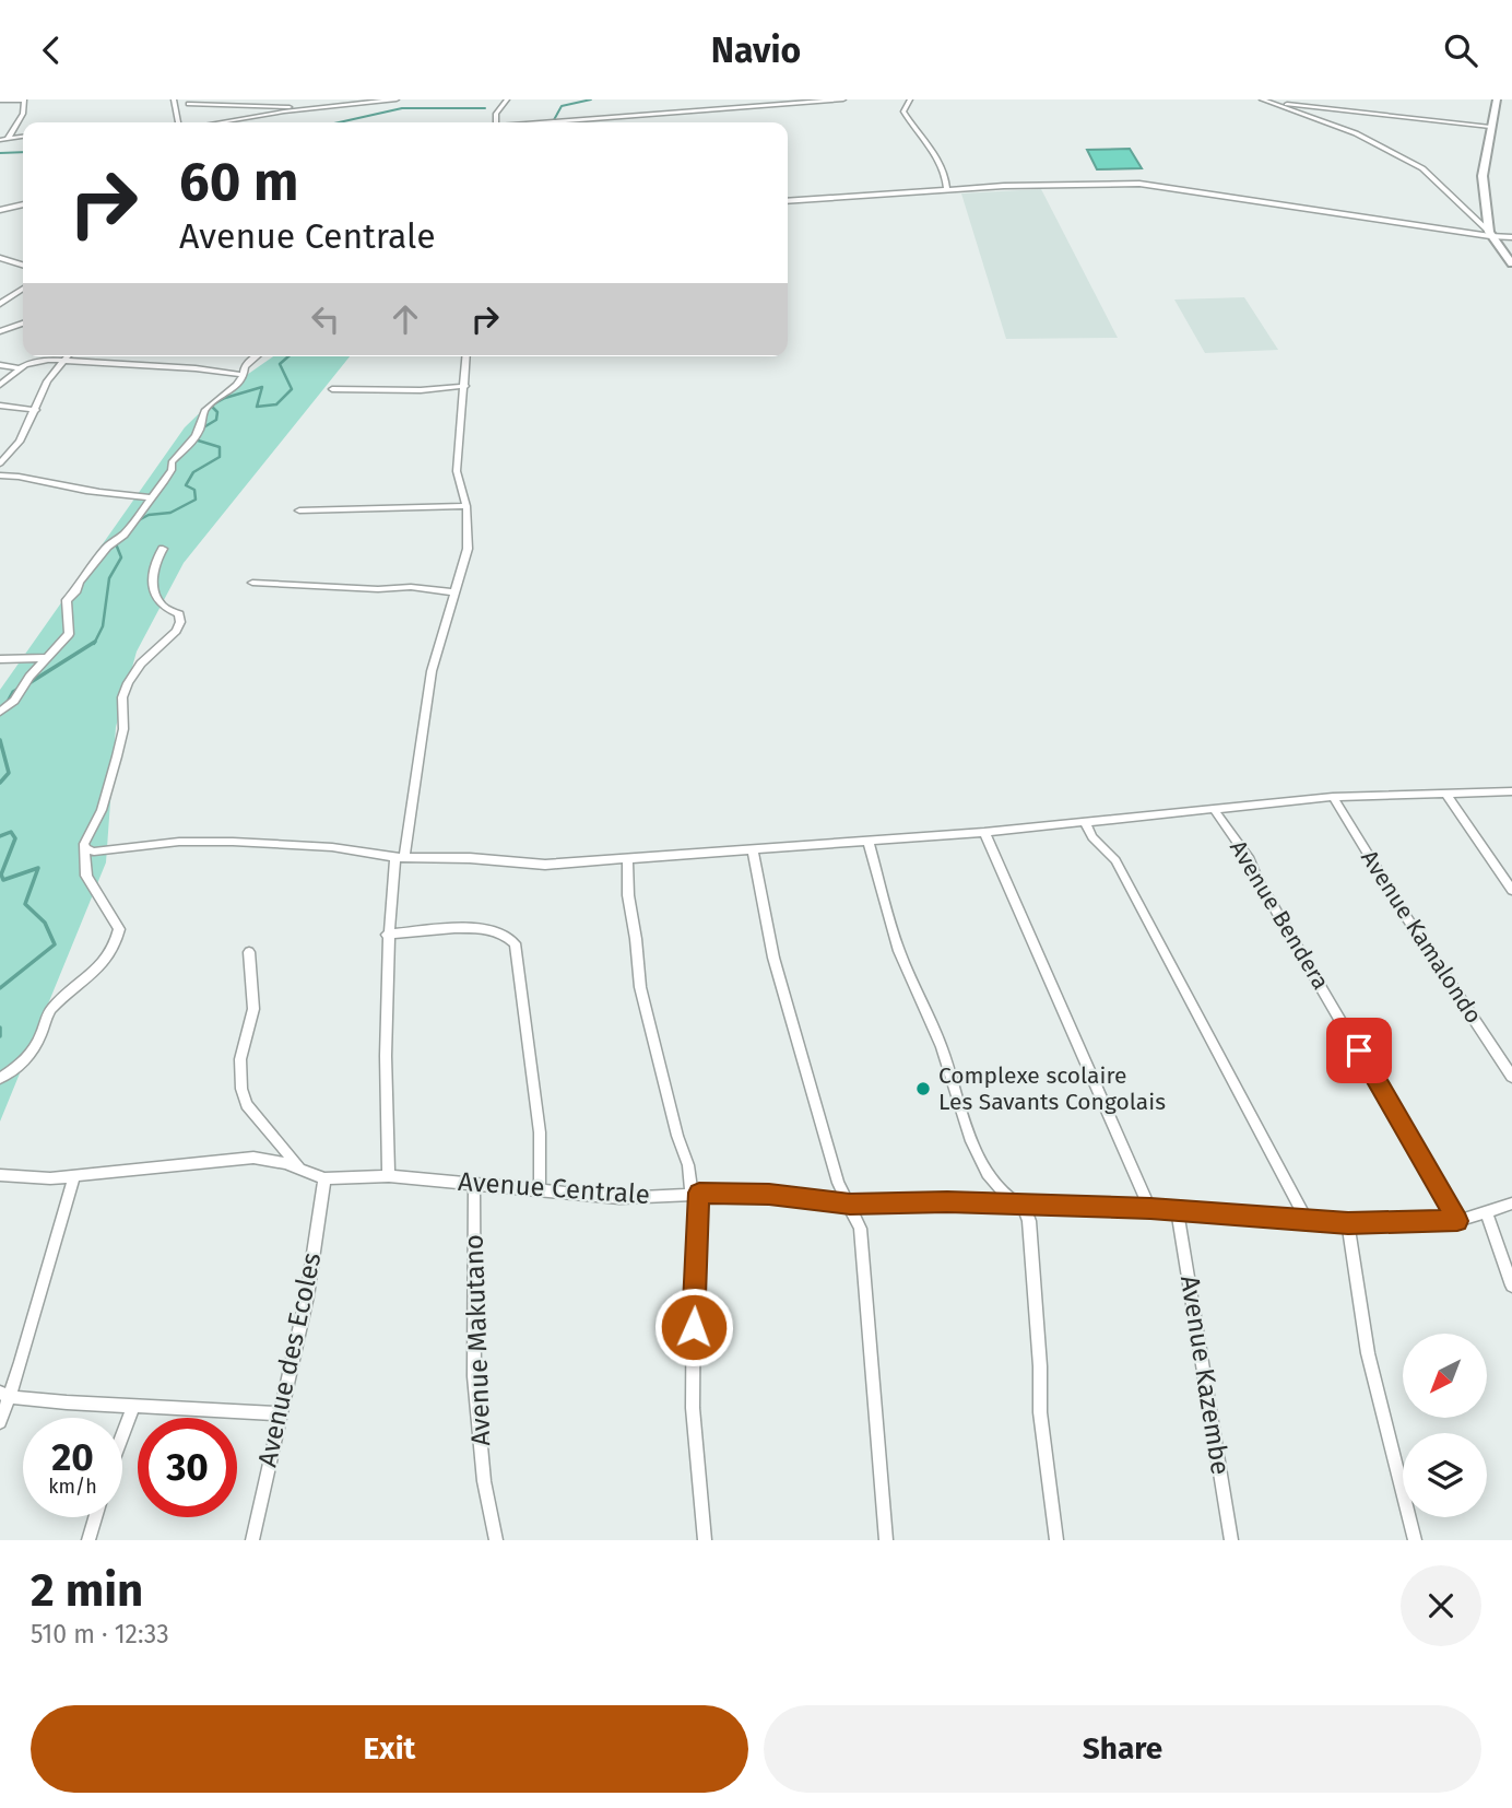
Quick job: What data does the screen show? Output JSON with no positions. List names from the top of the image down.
{
  "streets": {
    "street": [
      "Avenue Bendera",
      "Avenue Kamalondo",
      "Avenue Centrale",
      "Avenue Makutano",
      "Avenue des Ecoles",
      "Avenue Kazembe"
    ]
  },
  "crossings": [
    ["Avenue Bendera", "Avenue Centrale"],
    ["Avenue Centrale", "Avenue Makutano"],
    ["Avenue Centrale", "Avenue des Ecoles"],
    ["Avenue Centrale", "Avenue Kazembe"]
  ],
  "places": ["Complexe scolaire Les Savants Congolais"],
  "north": "bottom left",
  "page": {
    "header": "Navio",
    "turn": ["60 m", "Avenue Centrale"],
    "speed": "20 km/h",
    "limit": "30",
    "heading": ["2 min", "510 m · 12:33"],
    "buttons": ["Exit", "Share"]
  }
}
